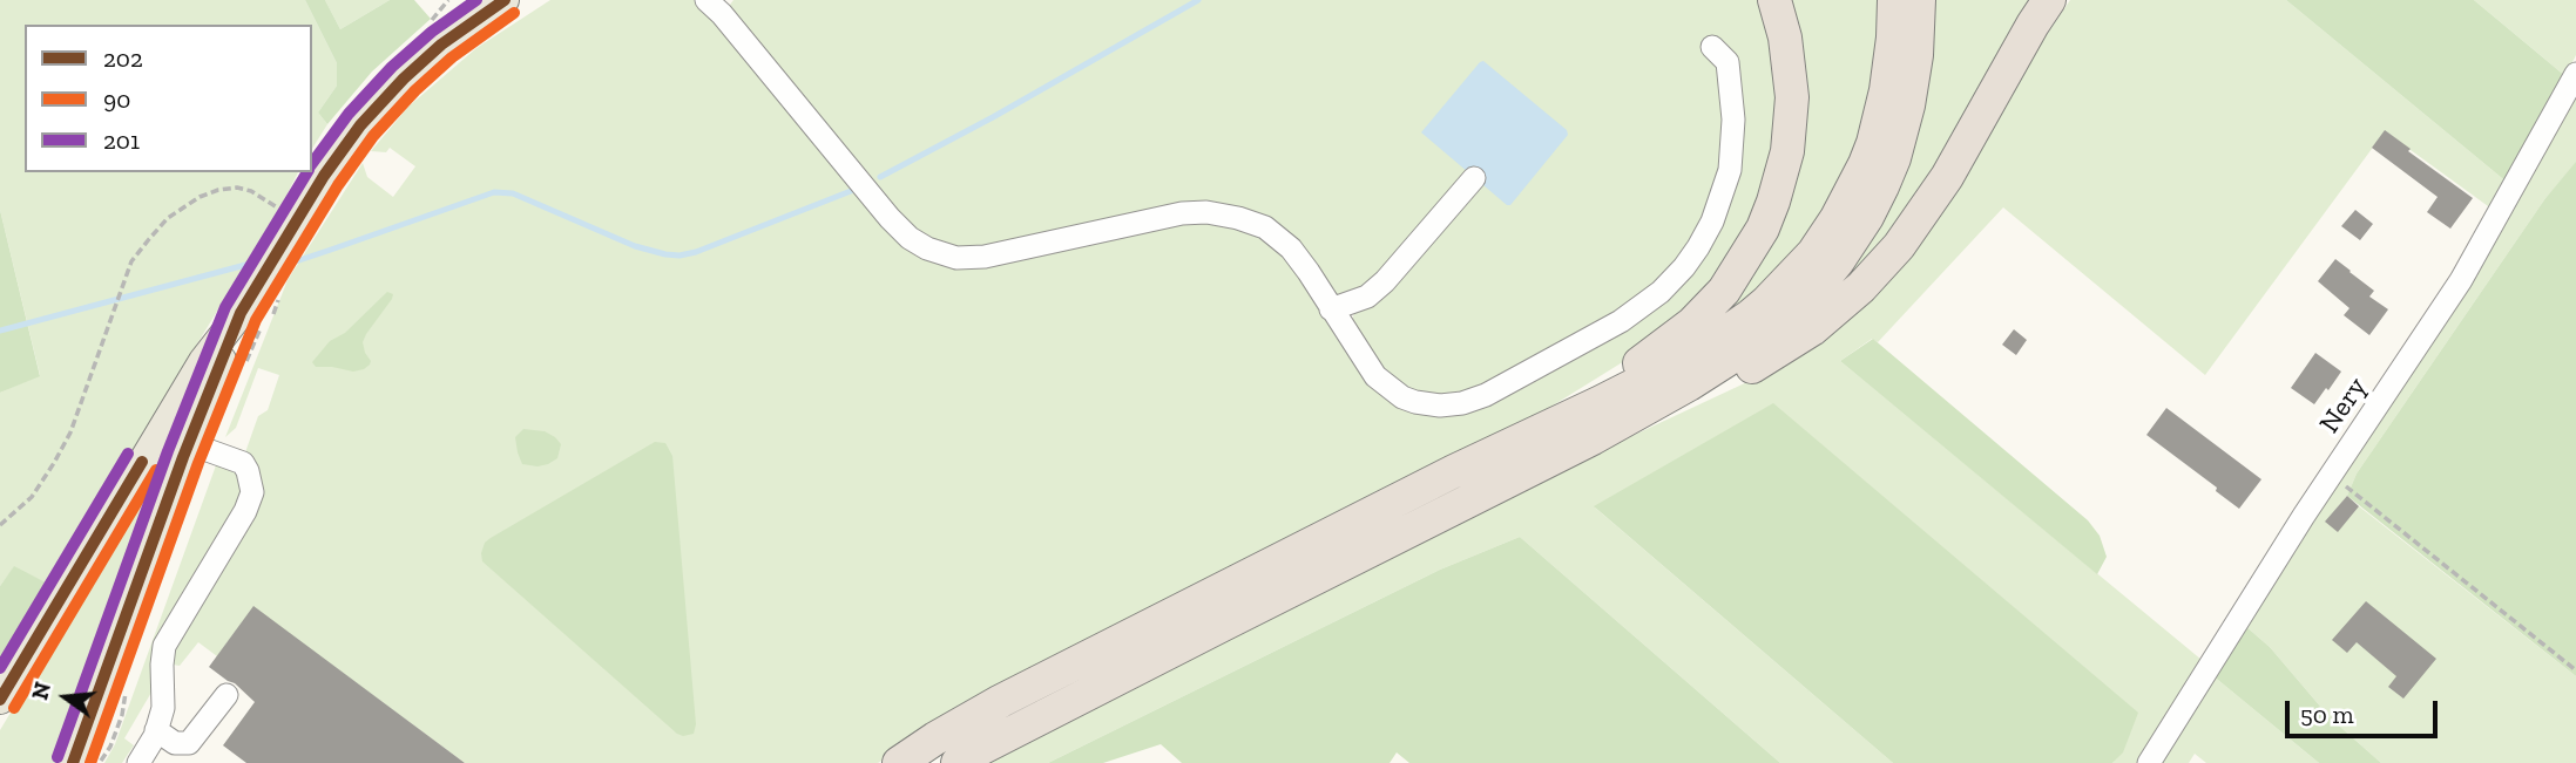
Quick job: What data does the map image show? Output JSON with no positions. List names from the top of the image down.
{
  "streets": {
    "street": ["Nery"]
  },
  "lines": ["transit line 202", "transit line 201", "transit line 90"],
  "legend": ["202", "90", "201"],
  "scale_bar": "50 m",
  "north": "left"
}
